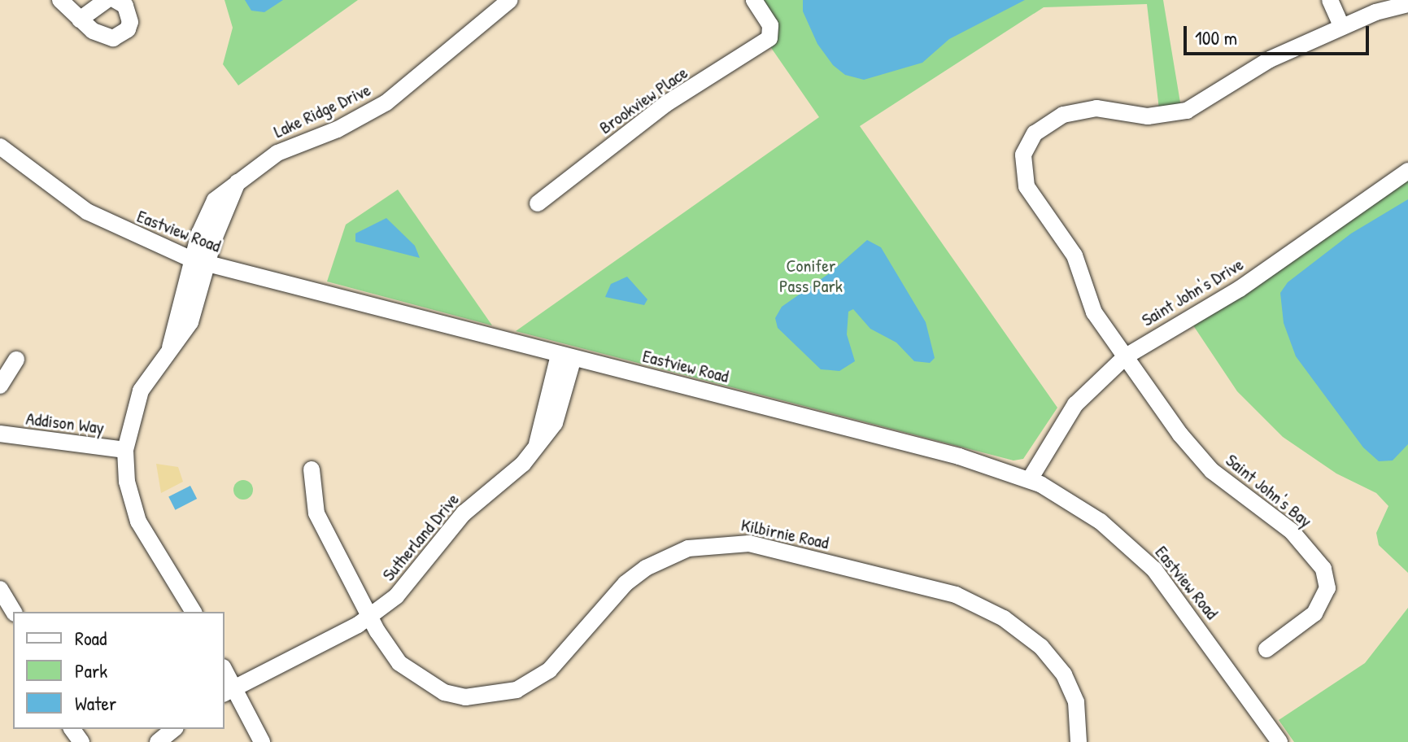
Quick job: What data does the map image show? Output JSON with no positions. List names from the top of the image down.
{
  "streets": {
    "street": [
      "Brookview Place",
      "Lake Ridge Drive",
      "Eastview Road",
      "Saint John's Drive",
      "Addison Way",
      "Saint John's Bay",
      "Kilbirnie Road",
      "Sutherland Drive"
    ]
  },
  "crossings": [
    ["Lake Ridge Drive", "Eastview Road"],
    ["Lake Ridge Drive", "Addison Way"],
    ["Eastview Road", "Saint John's Drive"],
    ["Eastview Road", "Sutherland Drive"],
    ["Saint John's Drive", "Saint John's Bay"],
    ["Kilbirnie Road", "Sutherland Drive"]
  ],
  "parks": ["Conifer Pass Park"],
  "legend": ["Road", "Park", "Water"],
  "scale_bar": "100 m"
}
